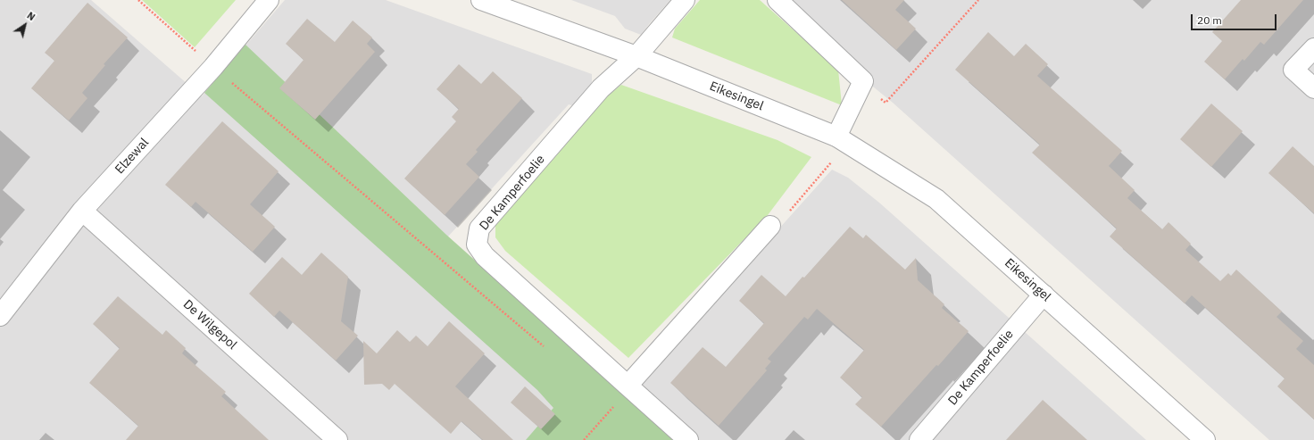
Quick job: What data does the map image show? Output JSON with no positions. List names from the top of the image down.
{
  "streets": {
    "street": [
      "Eikesingel",
      "Elzewal",
      "De Kamperfoelie",
      "De Wilgepol"
    ]
  },
  "crossings": [
    ["Eikesingel", "De Kamperfoelie"],
    ["Elzewal", "De Wilgepol"]
  ],
  "scale_bar": "20 m",
  "north": "top right"
}
